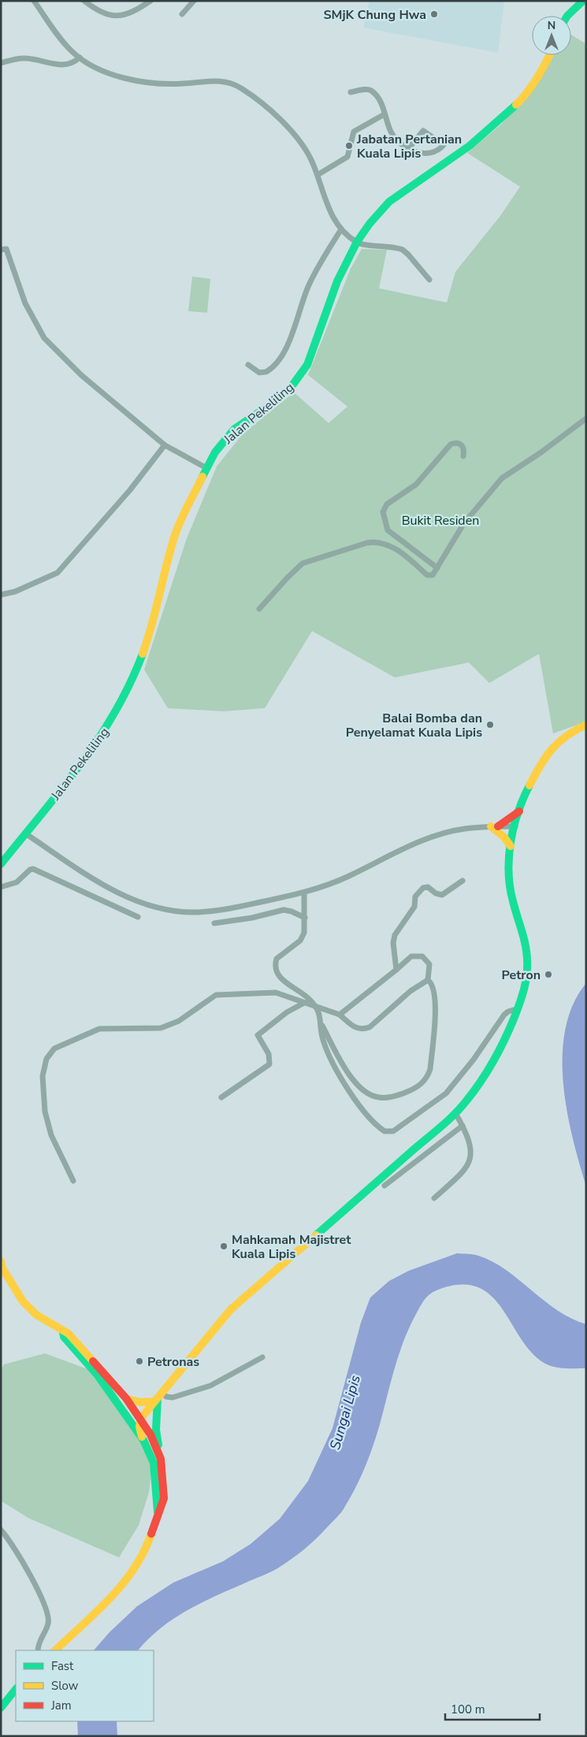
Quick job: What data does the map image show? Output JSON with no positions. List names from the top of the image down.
{
  "streets": {
    "main road": ["Jalan Pekeliling"]
  },
  "water": ["Sungai Lipis"],
  "parks": ["Bukit Residen"],
  "places": [
    "SMjK Chung Hwa",
    "Jabatan Pertanian Kuala Lipis",
    "Balai Bomba dan Penyelamat Kuala Lipis",
    "Petron",
    "Mahkamah Majistret Kuala Lipis",
    "Petronas"
  ],
  "legend": ["Fast", "Slow", "Jam"],
  "scale_bar": "100 m",
  "north": "top"
}
